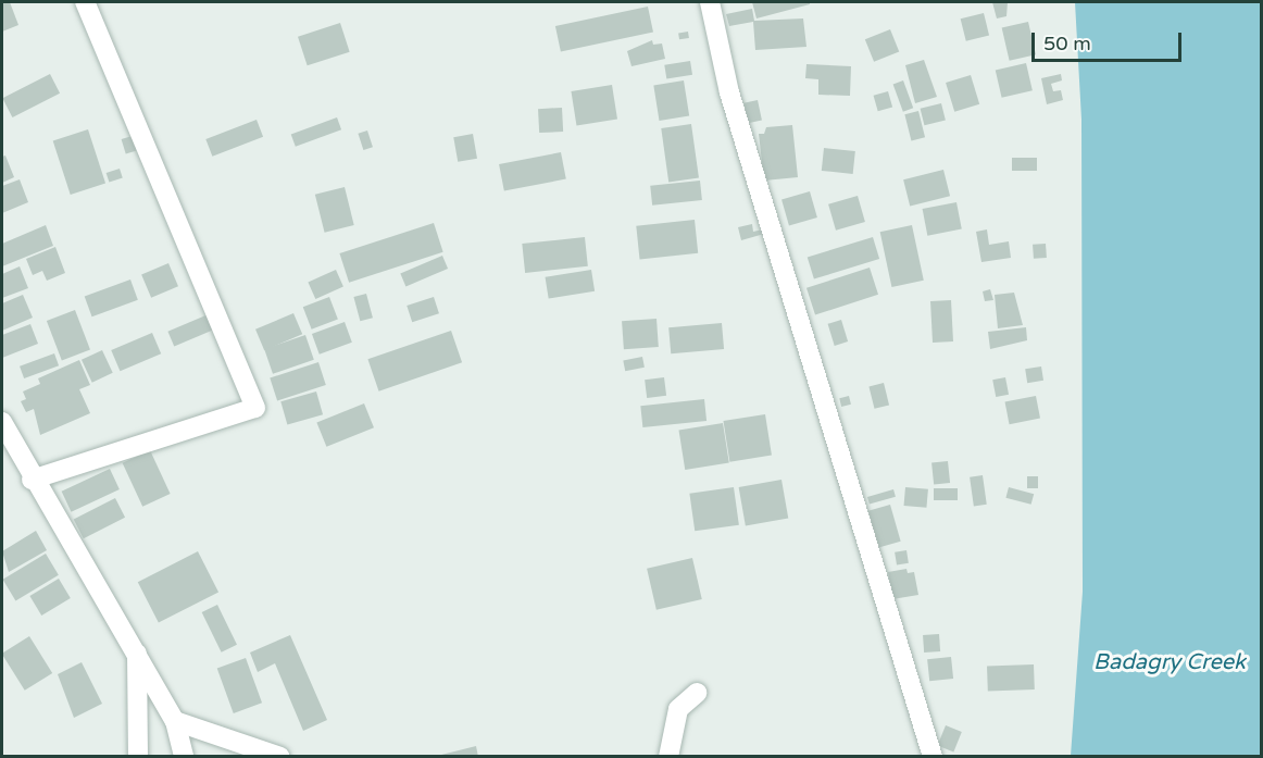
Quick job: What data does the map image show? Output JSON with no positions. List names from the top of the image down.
{
  "water": ["Badagry Creek"],
  "scale_bar": "50 m"
}
